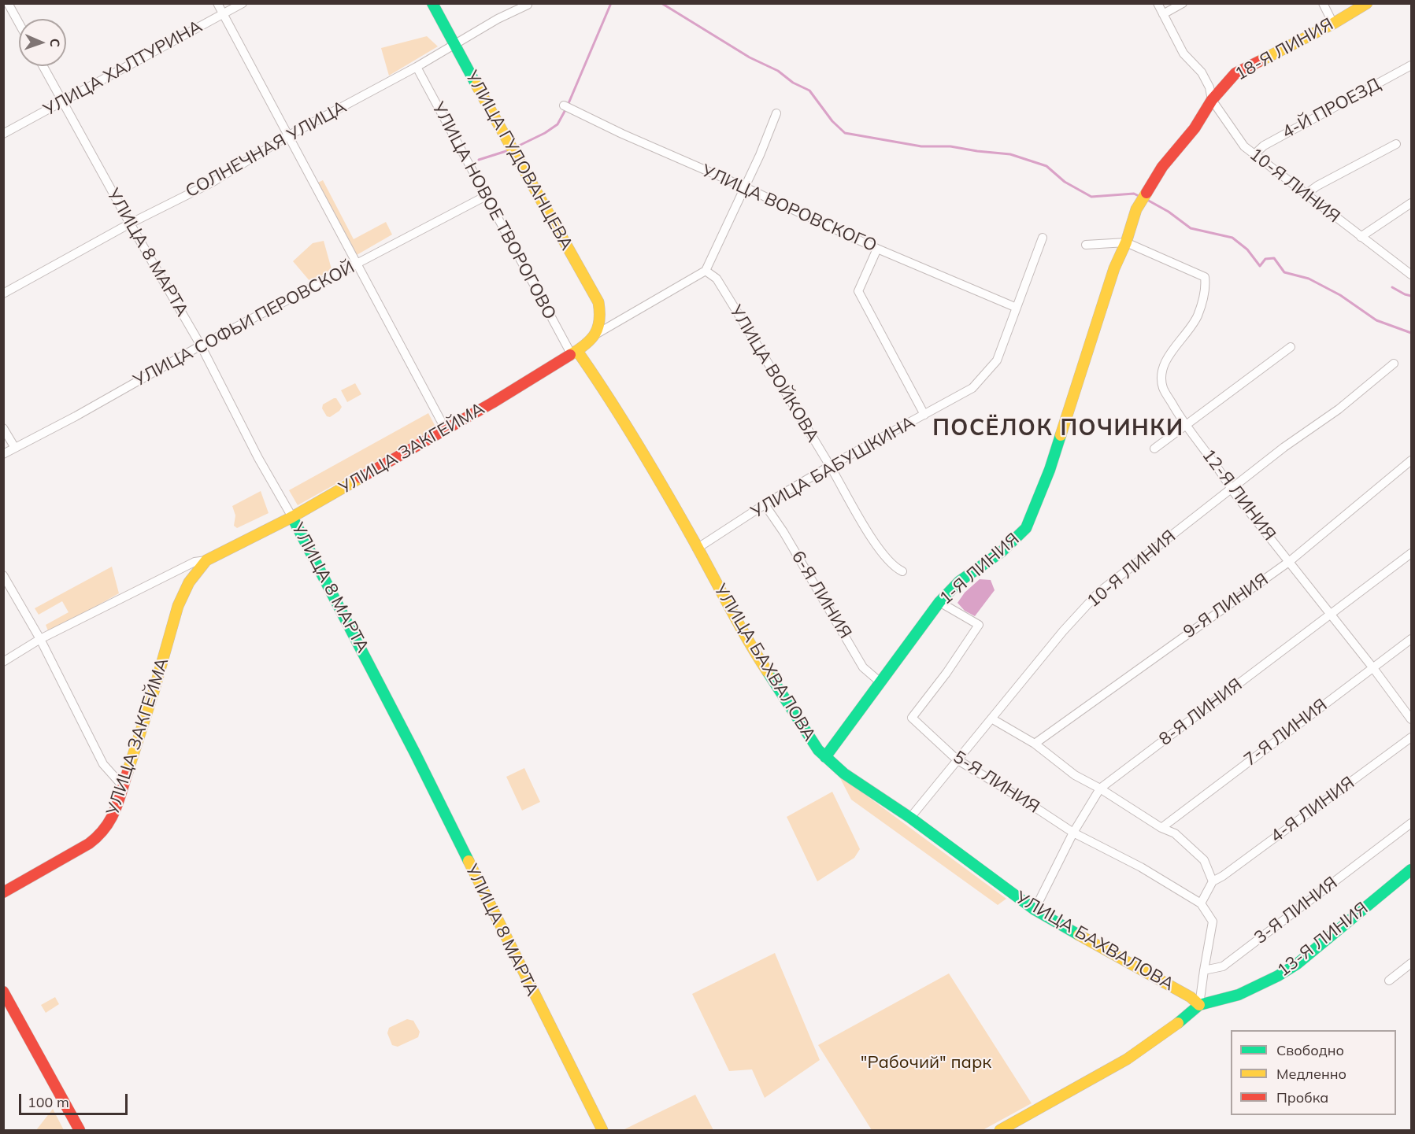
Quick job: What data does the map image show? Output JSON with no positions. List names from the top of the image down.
{
  "streets": {
    "street": [
      "18-Я ЛИНИЯ",
      "УЛИЦА ХАЛТУРИНА",
      "4-Й ПРОЕЗД",
      "СОЛНЕЧНАЯ УЛИЦА",
      "УЛИЦА ГУДОВАНЦЕВА",
      "10-Я ЛИНИЯ",
      "УЛИЦА ВОРОВСКОГО",
      "УЛИЦА НОВОЕ ТВОРОГОВО",
      "УЛИЦА 8 МАРТА",
      "УЛИЦА СОФЬИ ПЕРОВСКОЙ",
      "УЛИЦА ВОЙКОВА",
      "УЛИЦА ЗАКГЕЙМА",
      "УЛИЦА БАБУШКИНА",
      "12-Я ЛИНИЯ",
      "1-Я ЛИНИЯ",
      "6-Я ЛИНИЯ",
      "9-Я ЛИНИЯ",
      "УЛИЦА БАХВАЛОВА",
      "8-Я ЛИНИЯ",
      "7-Я ЛИНИЯ",
      "5-Я ЛИНИЯ",
      "4-Я ЛИНИЯ",
      "3-Я ЛИНИЯ",
      "13-Я ЛИНИЯ"
    ]
  },
  "crossings": [
    ["18-Я ЛИНИЯ", "10-Я ЛИНИЯ"],
    ["18-Я ЛИНИЯ", "1-Я ЛИНИЯ"],
    ["УЛИЦА ХАЛТУРИНА", "УЛИЦА 8 МАРТА"],
    ["4-Й ПРОЕЗД", "10-Я ЛИНИЯ"],
    ["СОЛНЕЧНАЯ УЛИЦА", "УЛИЦА ГУДОВАНЦЕВА"],
    ["СОЛНЕЧНАЯ УЛИЦА", "УЛИЦА НОВОЕ ТВОРОГОВО"],
    ["СОЛНЕЧНАЯ УЛИЦА", "УЛИЦА 8 МАРТА"],
    ["УЛИЦА ГУДОВАНЦЕВА", "УЛИЦА ЗАКГЕЙМА"],
    ["10-Я ЛИНИЯ", "12-Я ЛИНИЯ"],
    ["10-Я ЛИНИЯ", "УЛИЦА БАХВАЛОВА"],
    ["10-Я ЛИНИЯ", "5-Я ЛИНИЯ"],
    ["УЛИЦА ВОРОВСКОГО", "УЛИЦА БАБУШКИНА"],
    ["УЛИЦА НОВОЕ ТВОРОГОВО", "УЛИЦА СОФЬИ ПЕРОВСКОЙ"],
    ["УЛИЦА НОВОЕ ТВОРОГОВО", "УЛИЦА ЗАКГЕЙМА"],
    ["УЛИЦА НОВОЕ ТВОРОГОВО", "УЛИЦА БАХВАЛОВА"],
    ["УЛИЦА 8 МАРТА", "УЛИЦА СОФЬИ ПЕРОВСКОЙ"],
    ["УЛИЦА 8 МАРТА", "УЛИЦА ЗАКГЕЙМА"],
    ["УЛИЦА ВОЙКОВА", "УЛИЦА БАБУШКИНА"],
    ["УЛИЦА ЗАКГЕЙМА", "УЛИЦА БАХВАЛОВА"],
    ["УЛИЦА БАБУШКИНА", "6-Я ЛИНИЯ"],
    ["УЛИЦА БАБУШКИНА", "УЛИЦА БАХВАЛОВА"],
    ["12-Я ЛИНИЯ", "1-Я ЛИНИЯ"],
    ["12-Я ЛИНИЯ", "9-Я ЛИНИЯ"],
    ["12-Я ЛИНИЯ", "8-Я ЛИНИЯ"],
    ["12-Я ЛИНИЯ", "7-Я ЛИНИЯ"],
    ["1-Я ЛИНИЯ", "6-Я ЛИНИЯ"],
    ["1-Я ЛИНИЯ", "УЛИЦА БАХВАЛОВА"],
    ["1-Я ЛИНИЯ", "5-Я ЛИНИЯ"],
    ["УЛИЦА БАХВАЛОВА", "8-Я ЛИНИЯ"],
    ["УЛИЦА БАХВАЛОВА", "13-Я ЛИНИЯ"],
    ["8-Я ЛИНИЯ", "5-Я ЛИНИЯ"]
  ],
  "districts": ["ПОСЁЛОК ПОЧИНКИ"],
  "parks": ["\"Рабочий\" парк"],
  "legend": ["Свободно", "Медленно", "Пробка"],
  "scale_bar": "100 m",
  "north": "right"
}
